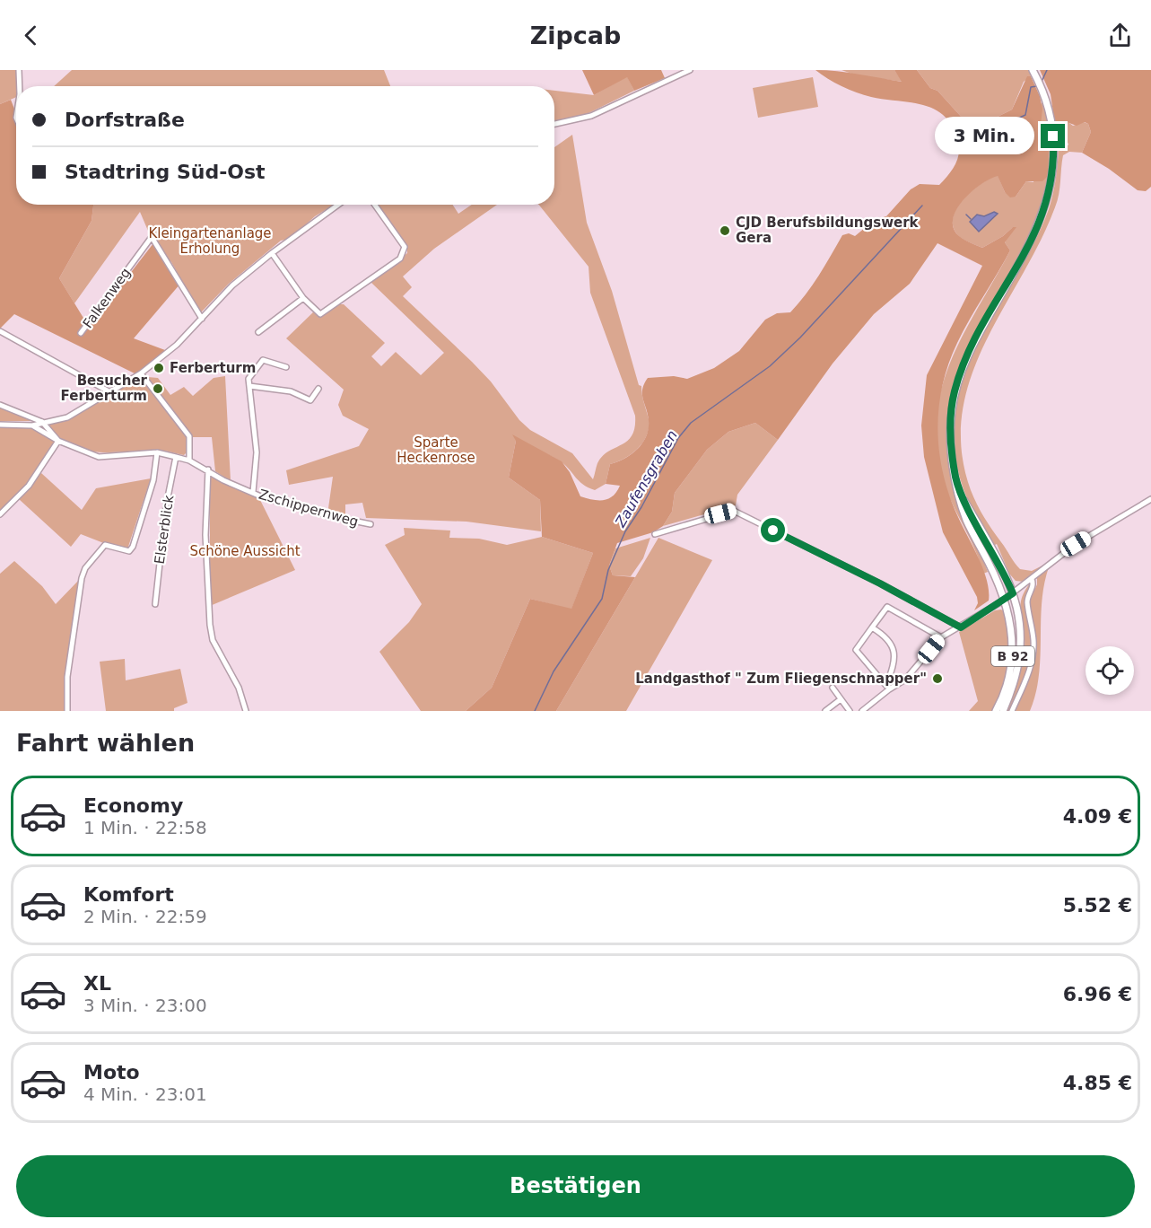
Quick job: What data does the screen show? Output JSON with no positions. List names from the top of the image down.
{
  "streets": {
    "main road": ["B 92"],
    "street": ["Falkenweg", "Zschippernweg", "Elsterblick"]
  },
  "crossings": [
    ["Zschippernweg", "Elsterblick"]
  ],
  "water": ["Zaufensgraben"],
  "parks": ["Kleingartenanlage Erholung", "Sparte Heckenrose", "Schöne Aussicht"],
  "places": [
    "CJD Berufsbildungswerk Gera",
    "Ferberturm",
    "Besucher Ferberturm",
    "Landgasthof \" Zum Fliegenschnapper\""
  ],
  "page": {
    "header": "Zipcab",
    "banner": ["Dorfstraße", "Stadtring Süd-Ost"],
    "bubble": "3 Min.",
    "heading": "Fahrt wählen",
    "list": [
      {
        "name": "Economy",
        "note": "1 Min. · 22:58",
        "value": "4.09 €"
      },
      {
        "name": "Komfort",
        "note": "2 Min. · 22:59",
        "value": "5.52 €"
      },
      {
        "name": "XL",
        "note": "3 Min. · 23:00",
        "value": "6.96 €"
      },
      {
        "name": "Moto",
        "note": "4 Min. · 23:01",
        "value": "4.85 €"
      }
    ],
    "buttons": "Bestätigen"
  }
}
